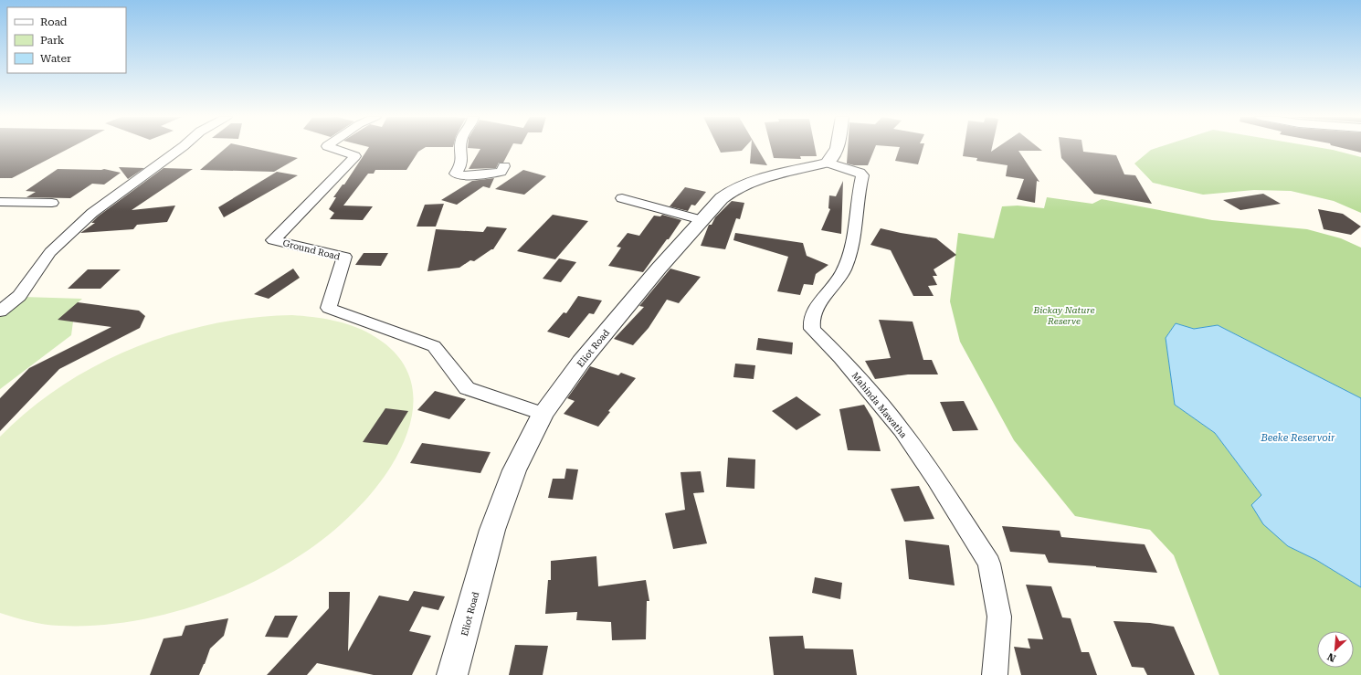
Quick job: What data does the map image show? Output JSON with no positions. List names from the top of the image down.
{
  "streets": {
    "street": ["Ground Road", "Eliot Road", "Mahinda Mawatha"]
  },
  "crossings": [
    ["Ground Road", "Eliot Road"],
    ["Eliot Road", "Mahinda Mawatha"]
  ],
  "water": ["Beeke Reservoir"],
  "parks": ["Bickay Nature Reserve"],
  "legend": ["Road", "Park", "Water"],
  "north": "bottom left"
}
